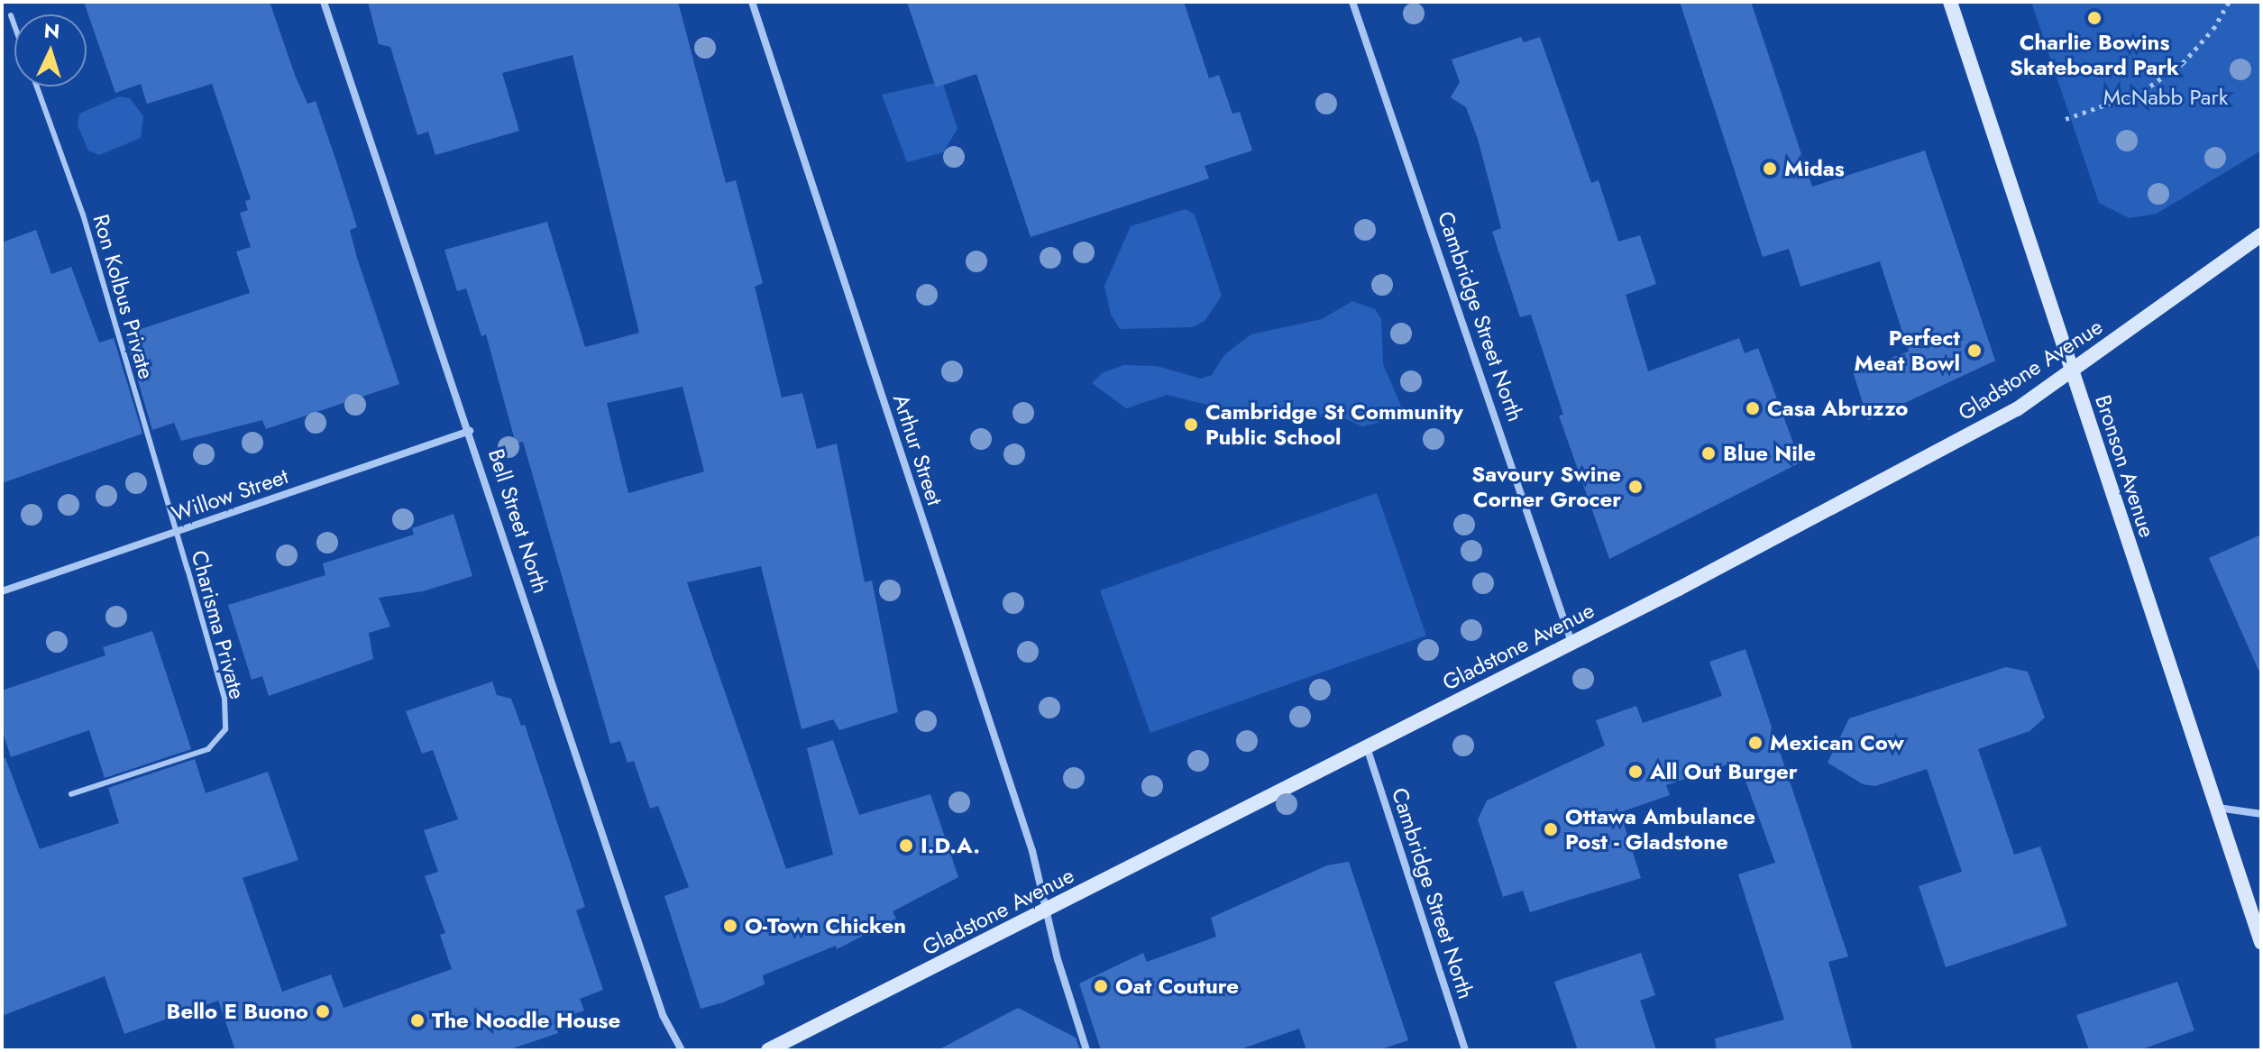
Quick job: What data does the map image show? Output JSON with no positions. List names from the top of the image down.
{
  "streets": {
    "main road": ["Gladstone Avenue", "Bronson Avenue"],
    "street": [
      "Cambridge Street North",
      "Arthur Street",
      "Willow Street",
      "Bell Street North"
    ],
    "lane": ["Ron Kolbus Private", "Charisma Private"]
  },
  "crossings": [
    ["Ron Kolbus Private", "Willow Street"],
    ["Ron Kolbus Private", "Charisma Private"],
    ["Cambridge Street North", "Gladstone Avenue"],
    ["Gladstone Avenue", "Arthur Street"],
    ["Gladstone Avenue", "Bronson Avenue"],
    ["Willow Street", "Bell Street North"],
    ["Willow Street", "Charisma Private"]
  ],
  "parks": ["McNabb Park"],
  "places": [
    "Charlie Bowins Skateboard Park",
    "Midas",
    "Perfect Meat Bowl",
    "Casa Abruzzo",
    "Cambridge St Community Public School",
    "Blue Nile",
    "Savoury Swine Corner Grocer",
    "Mexican Cow",
    "All Out Burger",
    "Ottawa Ambulance Post - Gladstone",
    "I.D.A.",
    "O-Town Chicken",
    "Oat Couture",
    "Bello E Buono",
    "The Noodle House"
  ],
  "north": "top"
}
